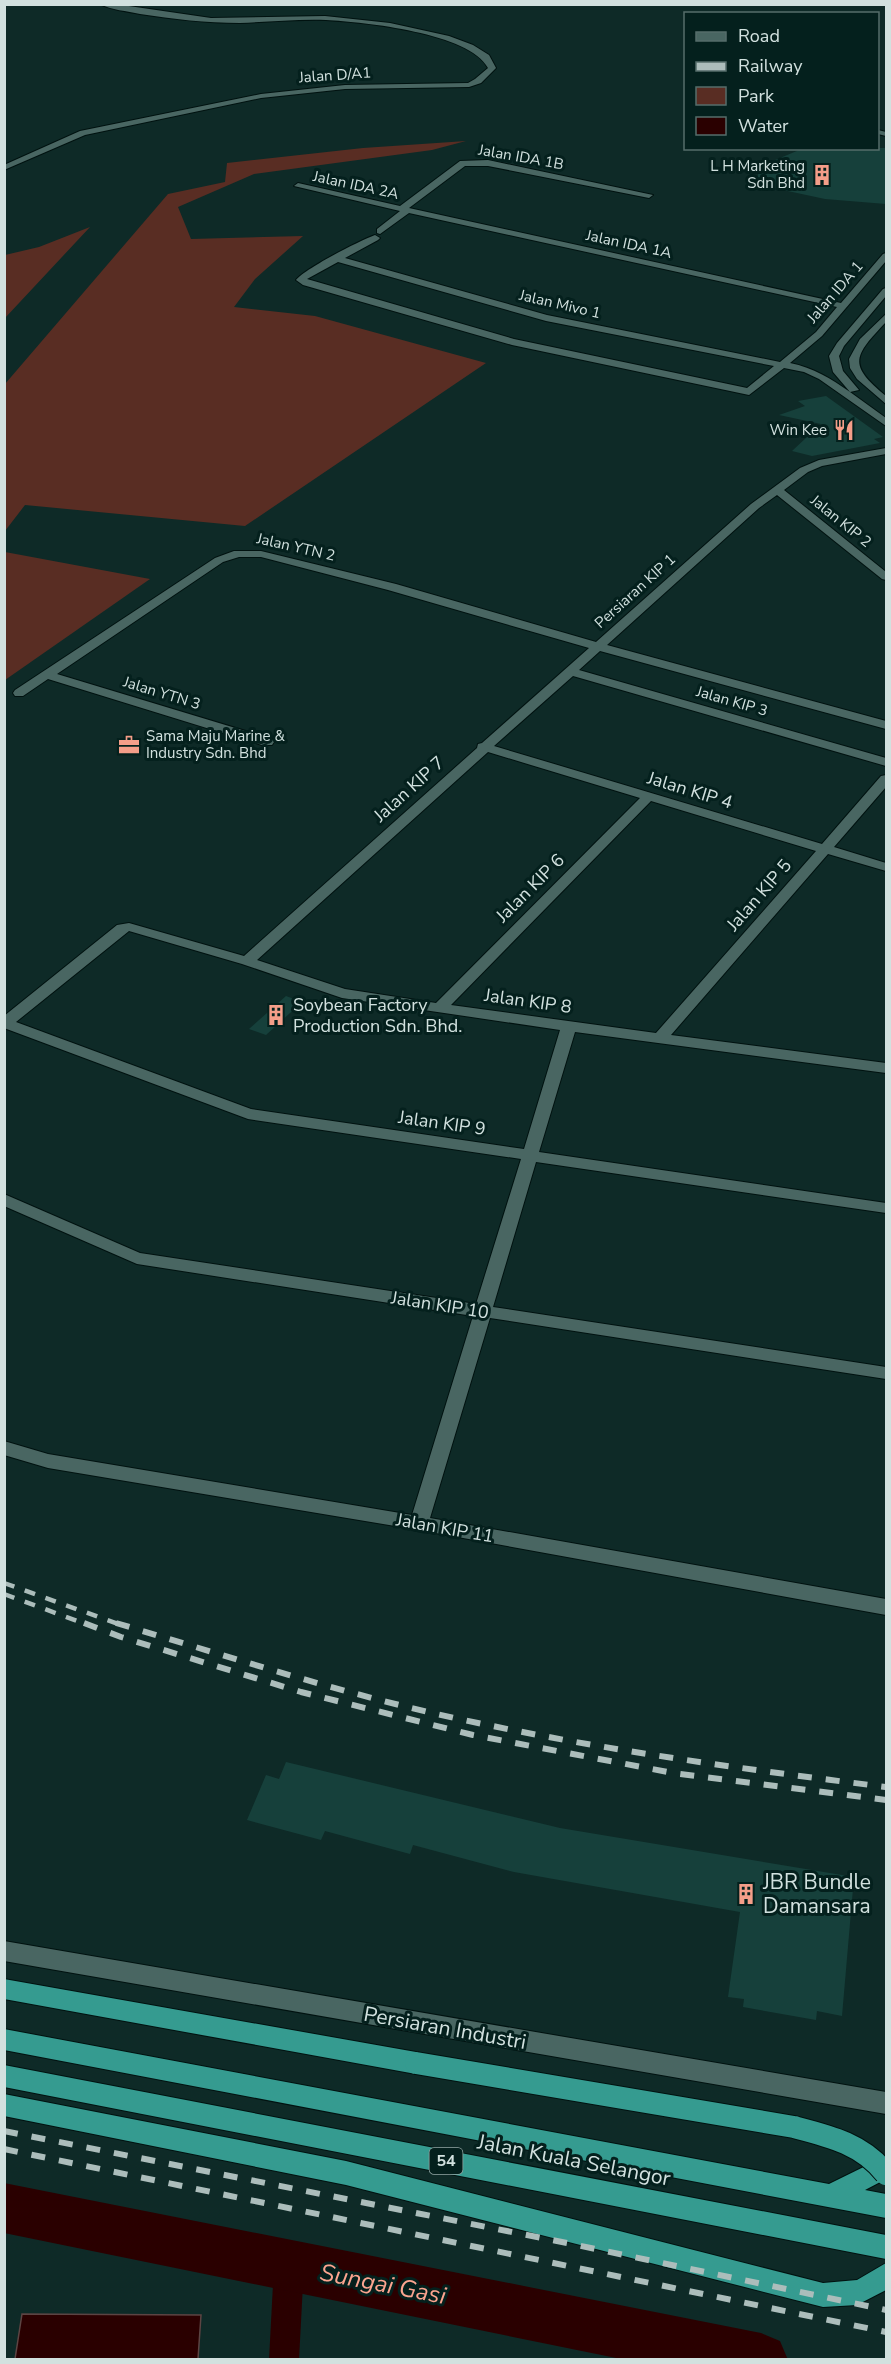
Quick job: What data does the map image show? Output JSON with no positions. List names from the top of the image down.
{
  "streets": {
    "highway": ["Jalan Kuala Selangor", "54"],
    "street": [
      "Jalan D/A1",
      "Jalan IDA 1B",
      "Jalan IDA 2A",
      "Jalan IDA 1A",
      "Jalan IDA 1",
      "Jalan Mivo 1",
      "Jalan KIP 2",
      "Jalan YTN 2",
      "Persiaran KIP 1",
      "Jalan YTN 3",
      "Jalan KIP 3",
      "Jalan KIP 7",
      "Jalan KIP 4",
      "Jalan KIP 6",
      "Jalan KIP 5",
      "Jalan KIP 8",
      "Jalan KIP 9",
      "Jalan KIP 10",
      "Jalan KIP 11",
      "Persiaran Industri"
    ]
  },
  "crossings": [
    ["Jalan IDA 1B", "Jalan IDA 2A"],
    ["Jalan IDA 1B", "Jalan IDA 1A"],
    ["Jalan IDA 1B", "Jalan IDA 1"],
    ["Jalan IDA 1B", "Jalan Mivo 1"],
    ["Jalan IDA 2A", "Jalan IDA 1A"],
    ["Jalan IDA 1A", "Jalan IDA 1"],
    ["Jalan IDA 1", "Jalan Mivo 1"],
    ["Jalan KIP 2", "Persiaran KIP 1"],
    ["Jalan YTN 2", "Persiaran KIP 1"],
    ["Jalan YTN 2", "Jalan YTN 3"],
    ["Jalan YTN 2", "Jalan KIP 7"],
    ["Persiaran KIP 1", "Jalan KIP 7"],
    ["Jalan KIP 3", "Jalan KIP 7"],
    ["Jalan KIP 7", "Jalan KIP 4"],
    ["Jalan KIP 7", "Jalan KIP 8"],
    ["Jalan KIP 4", "Jalan KIP 6"],
    ["Jalan KIP 4", "Jalan KIP 5"],
    ["Jalan KIP 6", "Jalan KIP 8"],
    ["Jalan KIP 5", "Jalan KIP 8"],
    ["Jalan KIP 8", "Jalan KIP 9"]
  ],
  "water": ["Sungai Gasi"],
  "places": {
    "building": ["L H Marketing Sdn Bhd", "Soybean Factory Production Sdn. Bhd.", "JBR Bundle Damansara"],
    "restaurant": ["Win Kee"],
    "office": ["Sama Maju Marine & Industry Sdn. Bhd"]
  },
  "legend": [
    "Road",
    "Railway",
    "Park",
    "Water"
  ]
}
